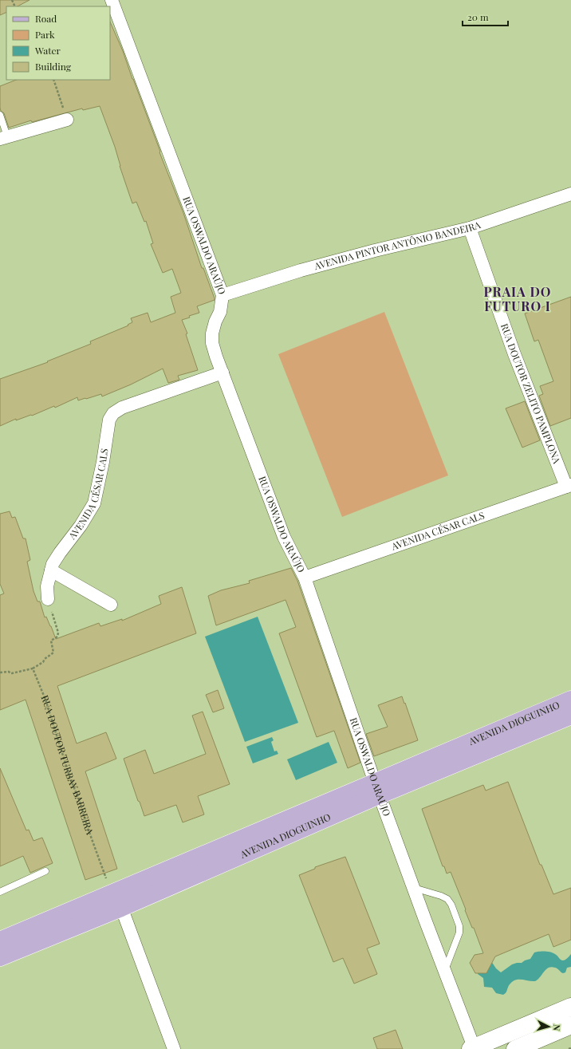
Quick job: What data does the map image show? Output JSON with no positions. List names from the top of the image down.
{
  "streets": {
    "main road": ["AVENIDA DIOGUINHO"],
    "street": [
      "RUA OSWALDO ARAÚJO",
      "AVENIDA PINTOR ANTÔNIO BANDEIRA",
      "RUA DOUTOR ZELITO PAMPLONA",
      "AVENIDA CÉSAR CALS"
    ],
    "path": ["RUA DOUTOR TURBAY BARREIRA"]
  },
  "crossings": [
    ["RUA OSWALDO ARAÚJO", "AVENIDA PINTOR ANTÔNIO BANDEIRA"],
    ["RUA OSWALDO ARAÚJO", "AVENIDA CÉSAR CALS"],
    ["RUA OSWALDO ARAÚJO", "AVENIDA DIOGUINHO"],
    ["AVENIDA PINTOR ANTÔNIO BANDEIRA", "RUA DOUTOR ZELITO PAMPLONA"],
    ["RUA DOUTOR ZELITO PAMPLONA", "AVENIDA CÉSAR CALS"],
    ["AVENIDA DIOGUINHO", "RUA DOUTOR TURBAY BARREIRA"]
  ],
  "districts": ["PRAIA DO FUTURO I"],
  "legend": [
    "Road",
    "Park",
    "Water",
    "Building"
  ],
  "scale_bar": "20 m",
  "north": "right"
}
